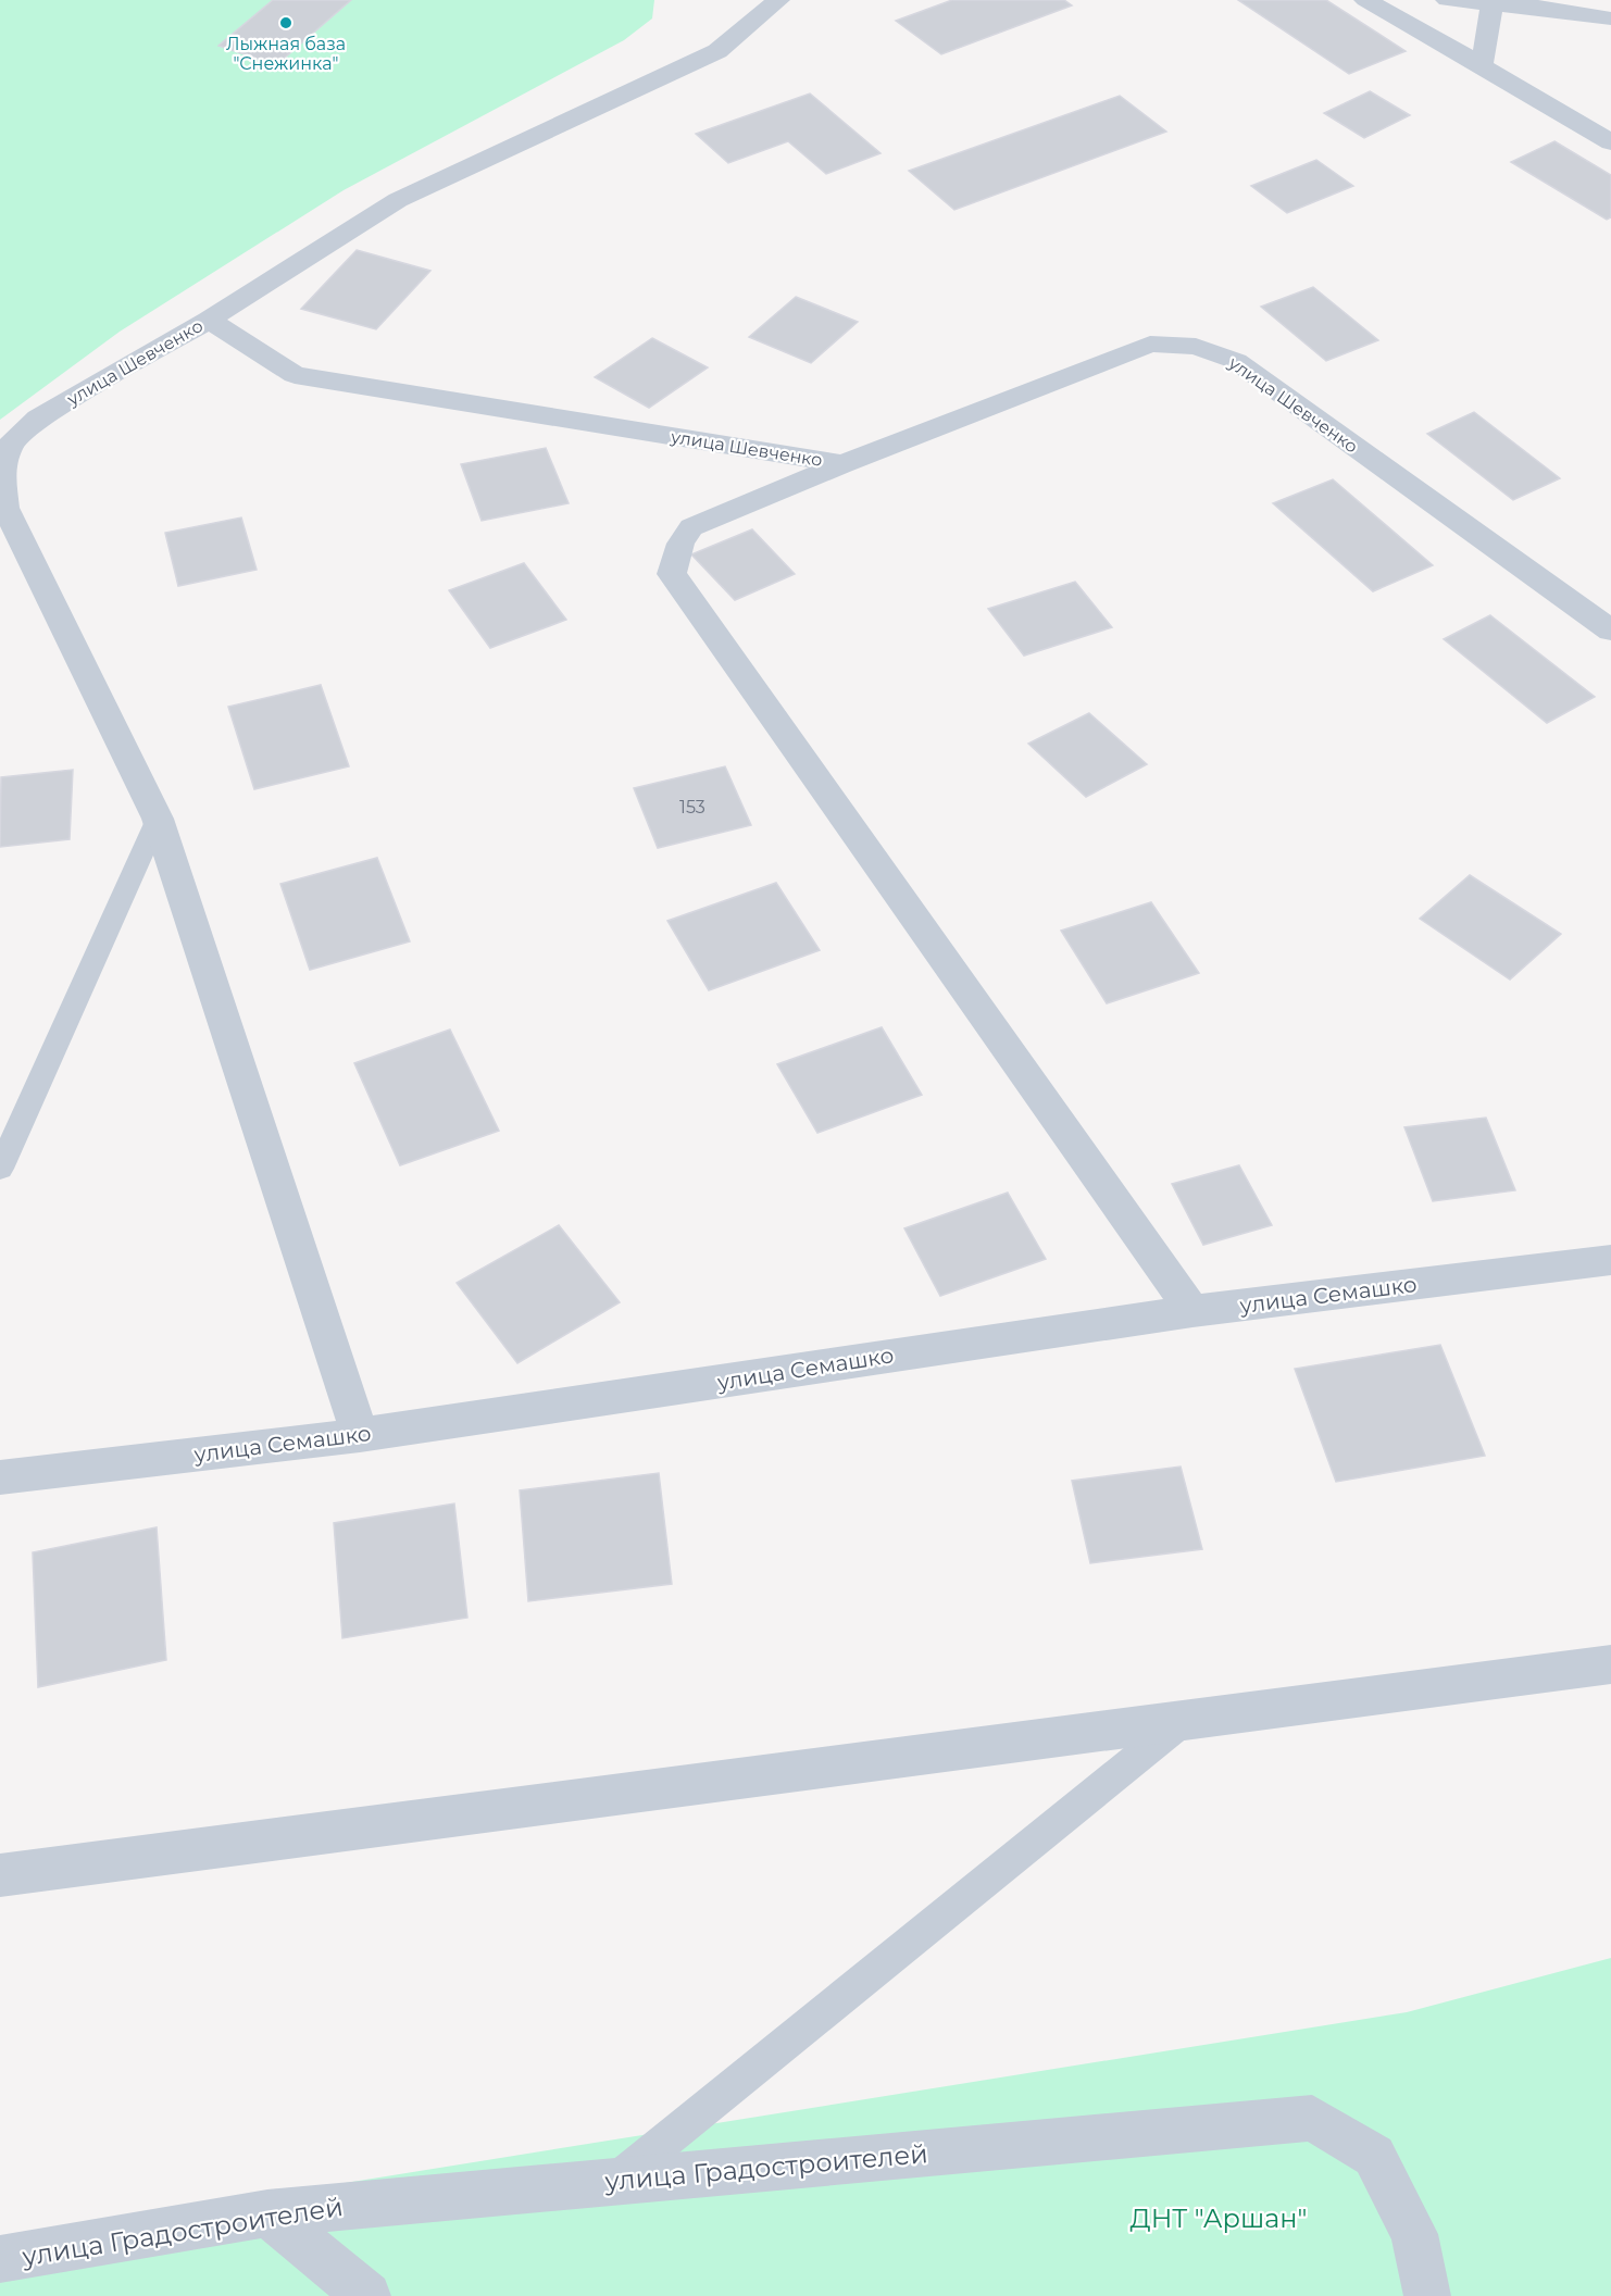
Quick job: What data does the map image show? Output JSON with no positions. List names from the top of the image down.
{
  "streets": {
    "street": ["улица Шевченко", "улица Семашко", "улица Градостроителей"]
  },
  "crossings": [
    ["улица Шевченко", "улица Семашко"]
  ],
  "parks": ["ДНТ \"Аршан\""],
  "places": ["Лыжная база \"Снежинка\""],
  "house_numbers": ["153"]
}
